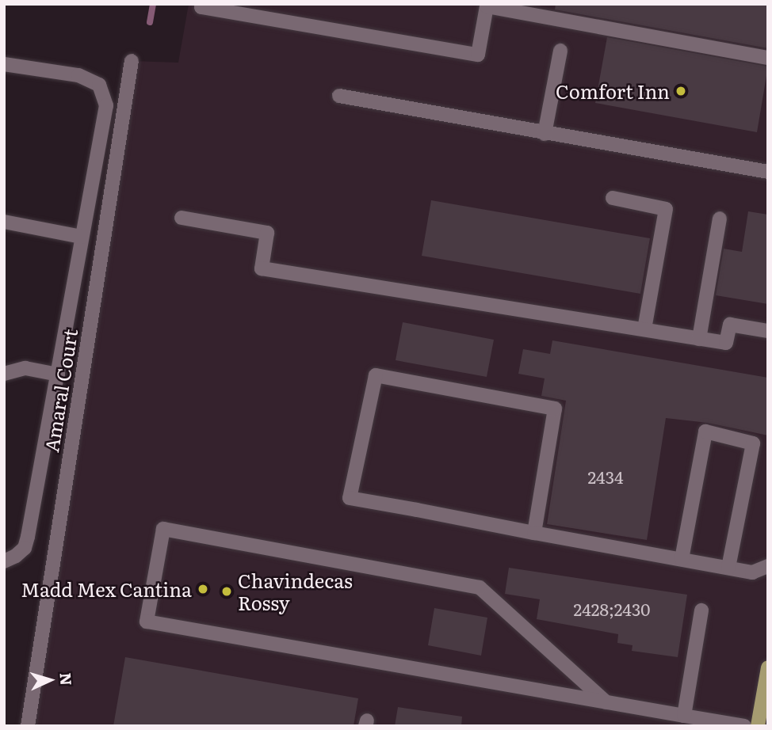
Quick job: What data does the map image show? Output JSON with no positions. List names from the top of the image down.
{
  "streets": {
    "street": ["Amaral Court"]
  },
  "places": ["Comfort Inn", "Madd Mex Cantina", "Chavindecas Rossy"],
  "house_numbers": ["2434", "2428;2430"],
  "north": "right"
}
